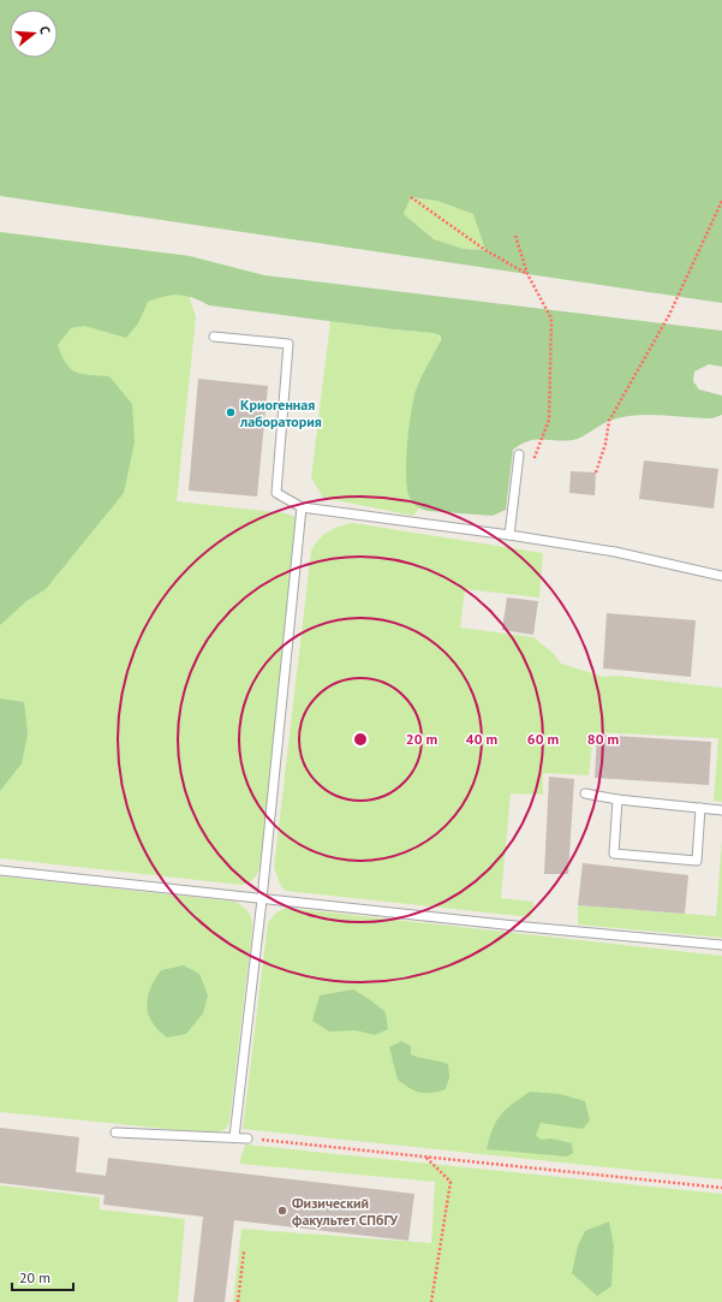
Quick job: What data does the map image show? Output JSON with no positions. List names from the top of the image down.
{
  "places": ["Криогенная лаборатория", "Физический факультет СПбГУ"],
  "scale_bar": "20 m",
  "north": "right",
  "rings": [
    "20 m",
    "40 m",
    "60 m",
    "80 m"
  ]
}
